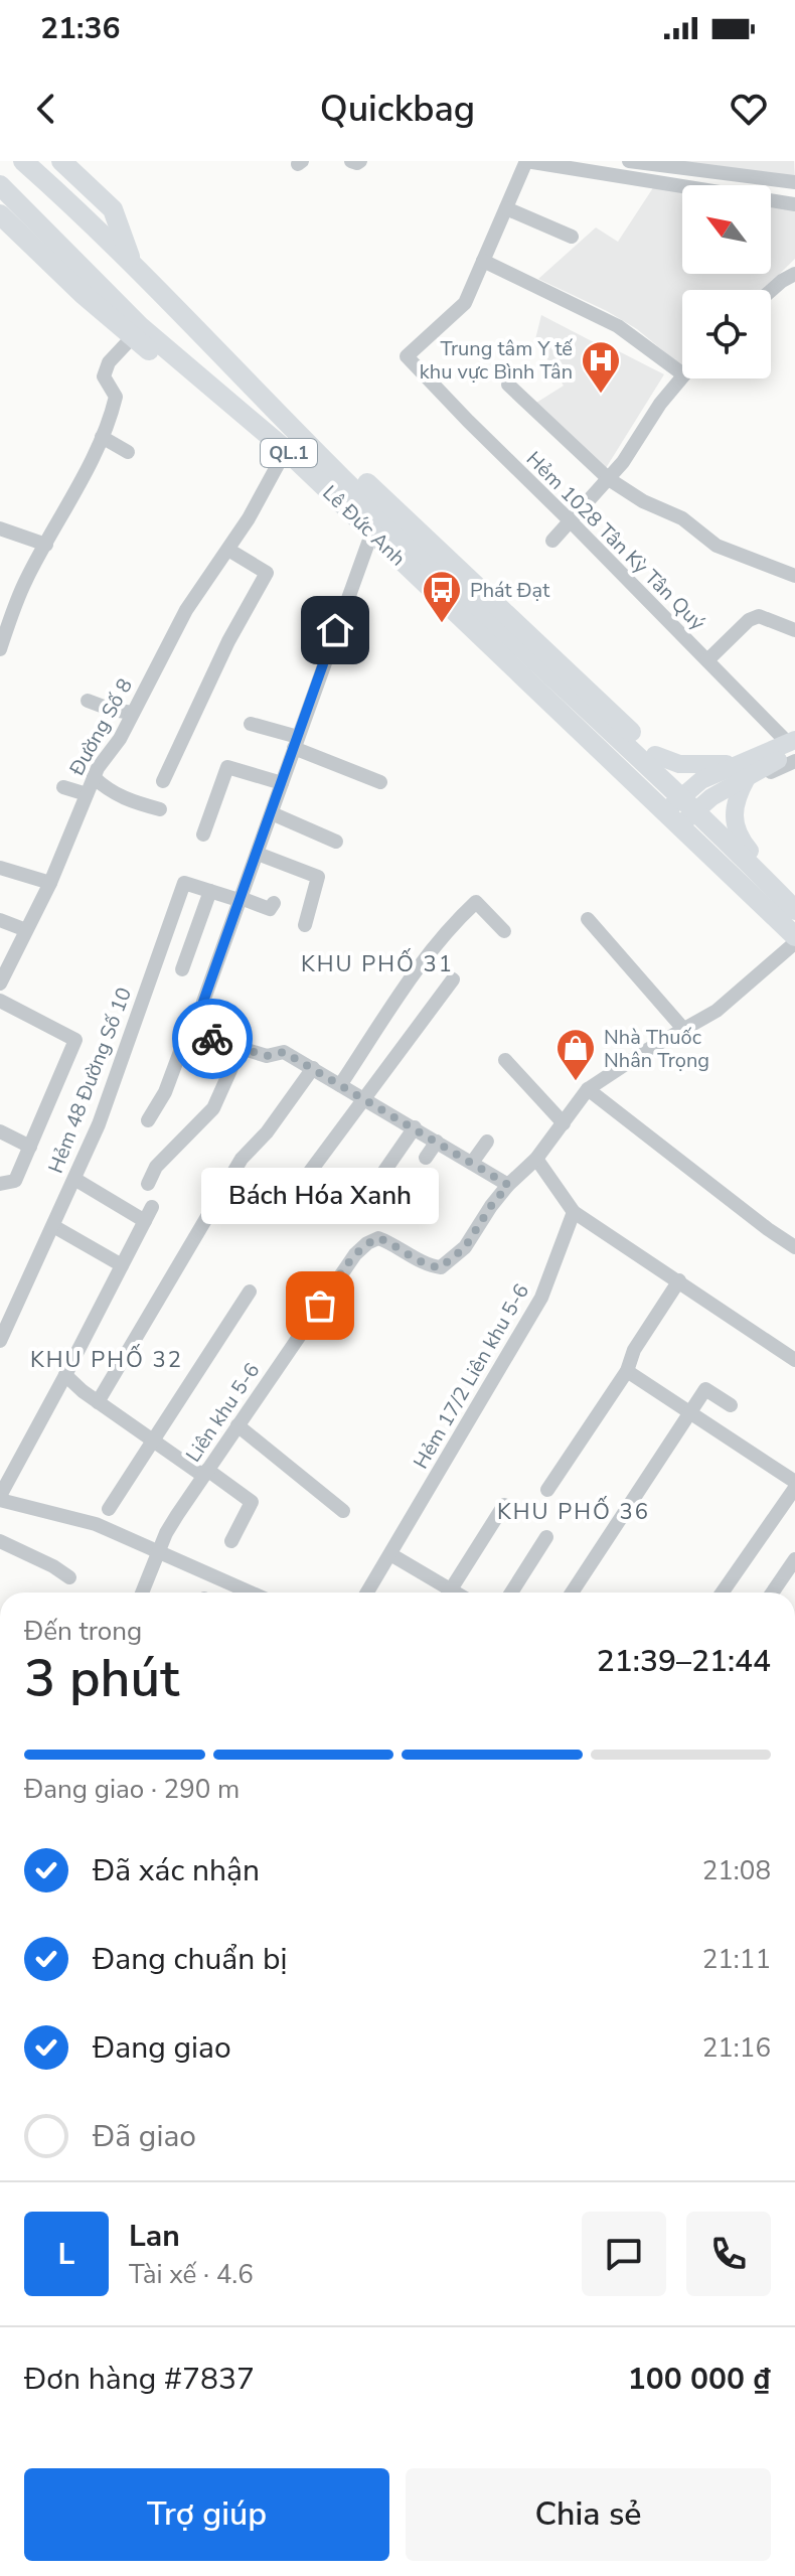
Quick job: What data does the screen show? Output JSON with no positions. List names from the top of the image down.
{
  "streets": {
    "highway": ["QL.1", "Lê Đức Anh"],
    "street": [
      "Hẻm 1028 Tân Kỳ Tân Quý",
      "Đường Số 8",
      "Hẻm 48 Đường Số 10",
      "Hẻm 17/2 Liên khu 5-6",
      "Liên khu 5-6"
    ]
  },
  "crossings": [
    ["Lê Đức Anh", "Đường Số 8"],
    ["Lê Đức Anh", "Liên khu 5-6"]
  ],
  "districts": ["KHU PHỐ 31", "KHU PHỐ 32", "KHU PHỐ 36"],
  "places": {
    "hospital": ["Trung tâm Y tế khu vực Bình Tân"],
    "bus stop": ["Phát Đạt"],
    "shop": ["Nhà Thuốc Nhân Trọng"],
    "other": ["Bách Hóa Xanh"]
  },
  "north": "top left",
  "page": {
    "status": "21:36",
    "header": "Quickbag",
    "bubble": "Bách Hóa Xanh",
    "heading": ["3 phút", "Đến trong", "21:39–21:44"],
    "panel": [
      "Lan",
      "Tài xế · 4.6",
      "Đơn hàng #7837",
      "100 000 ₫"
    ],
    "bar": "Đang giao · 290 m",
    "list": [
      ["Đã xác nhận", "21:08"],
      ["Đang chuẩn bị", "21:11"],
      ["Đang giao", "21:16"],
      "Đã giao"
    ],
    "round": "L",
    "buttons": ["Trợ giúp", "Chia sẻ"]
  }
}
